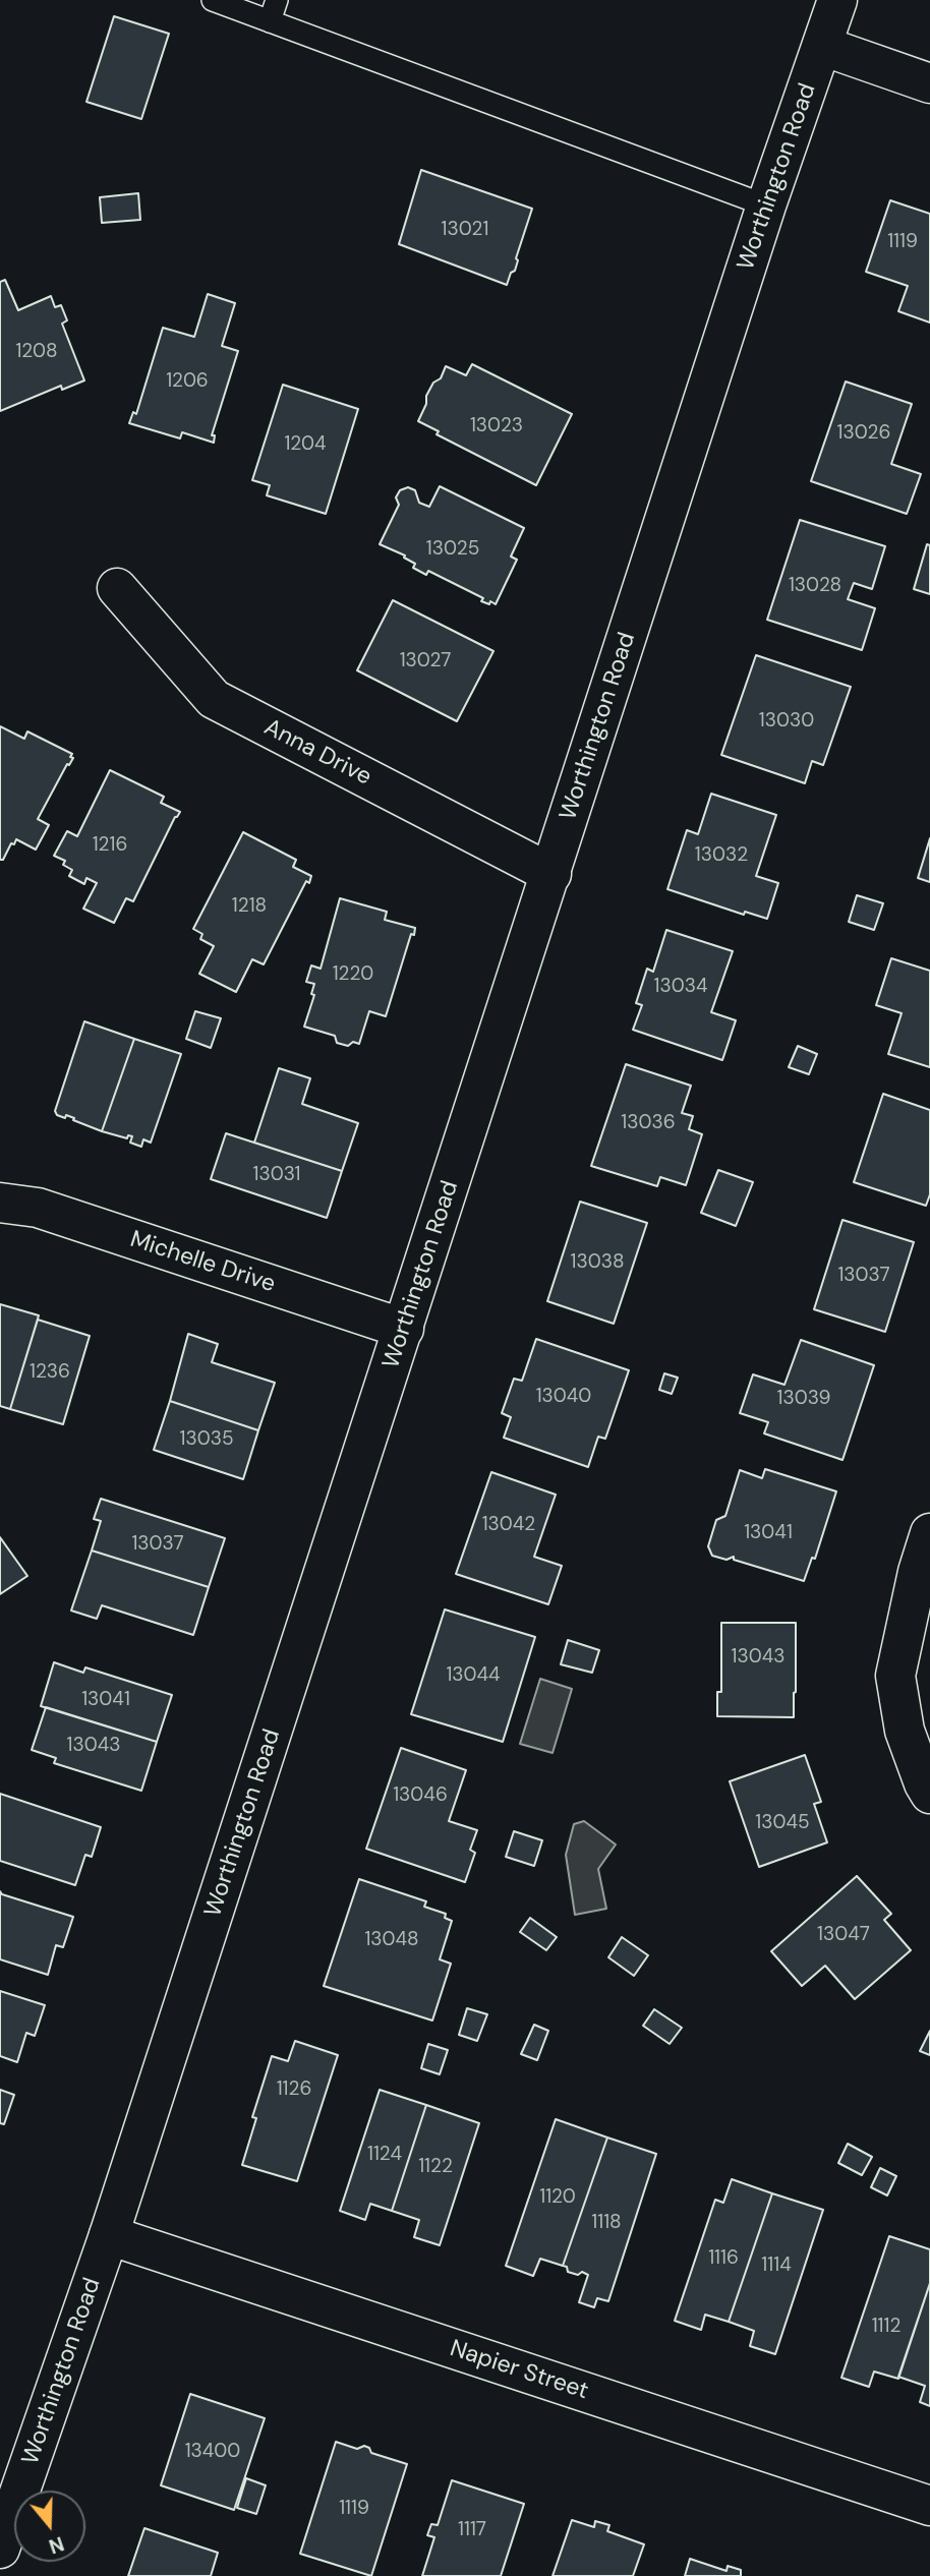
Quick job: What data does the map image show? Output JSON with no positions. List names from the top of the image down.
{
  "streets": {
    "street": [
      "Worthington Road",
      "Anna Drive",
      "Michelle Drive",
      "Napier Street"
    ]
  },
  "crossings": [
    ["Worthington Road", "Anna Drive"],
    ["Worthington Road", "Michelle Drive"],
    ["Worthington Road", "Napier Street"]
  ],
  "house_numbers": [
    "13021",
    "1119",
    "1208",
    "1206",
    "13023",
    "13026",
    "1204",
    "13025",
    "13028",
    "13027",
    "13030",
    "1216",
    "13032",
    "1218",
    "1220",
    "13034",
    "13036",
    "13031",
    "13038",
    "13037",
    "1236",
    "13040",
    "13039",
    "13035",
    "13042",
    "13041",
    "13037",
    "13043",
    "13044",
    "13041",
    "13043",
    "13046",
    "13045",
    "13047",
    "13048",
    "1126",
    "1124",
    "1122",
    "1120",
    "1118",
    "1116",
    "1114",
    "1112",
    "13400",
    "1119",
    "1117"
  ],
  "north": "bottom"
}
